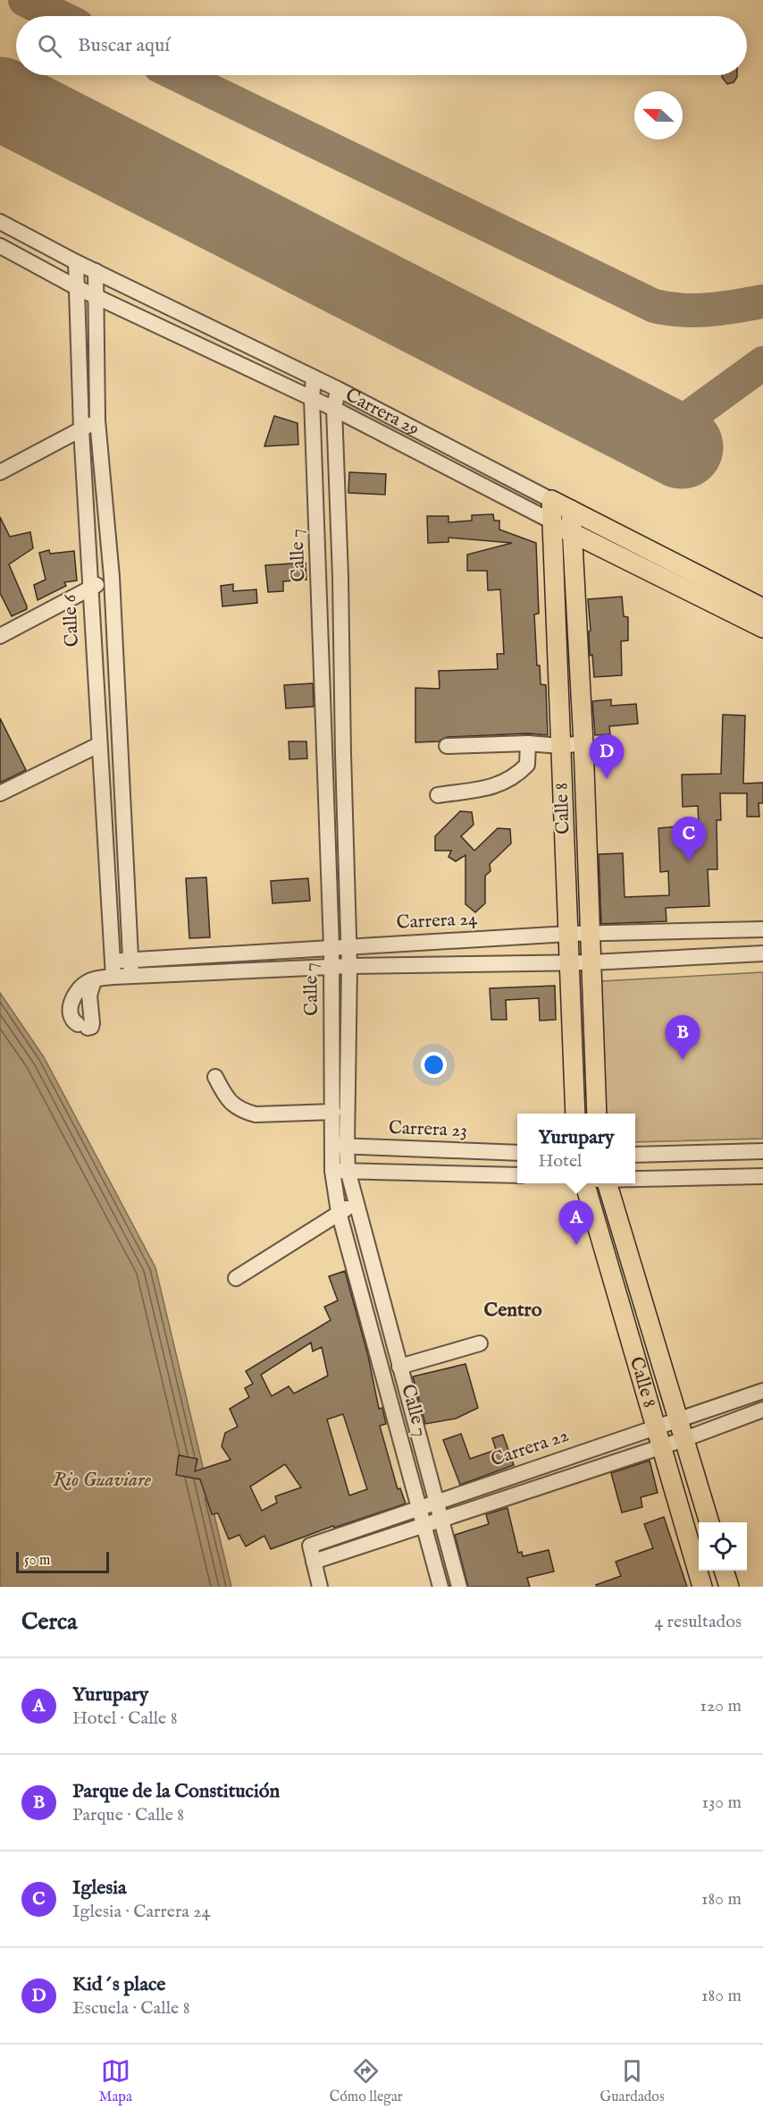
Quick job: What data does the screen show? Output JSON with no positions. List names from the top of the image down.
{
  "streets": {
    "main road": ["Carrera 29", "Calle 8"],
    "street": [
      "Calle 7",
      "Calle 6",
      "Carrera 24",
      "Carrera 23",
      "Carrera 22"
    ]
  },
  "crossings": [
    ["Carrera 29", "Calle 7"],
    ["Carrera 29", "Calle 6"],
    ["Carrera 29", "Calle 8"],
    ["Calle 7", "Carrera 24"],
    ["Calle 7", "Carrera 23"],
    ["Calle 7", "Carrera 22"],
    ["Calle 6", "Carrera 24"],
    ["Calle 8", "Carrera 24"],
    ["Calle 8", "Carrera 22"]
  ],
  "districts": ["Centro"],
  "water": ["Rio Guaviare"],
  "scale_bar": "50 m",
  "north": "left",
  "page": {
    "search": "Buscar aquí",
    "pins": [
      "D",
      "C",
      "B",
      "A"
    ],
    "popup": ["Yurupary", "Hotel"],
    "scale": "50 m",
    "heading": ["Cerca", "4 resultados"],
    "list": [
      {
        "mark": "A",
        "name": "Yurupary",
        "note": "Hotel · Calle 8",
        "value": "120 m"
      },
      {
        "mark": "B",
        "name": "Parque de la Constitución",
        "note": "Parque · Calle 8",
        "value": "130 m"
      },
      {
        "mark": "C",
        "name": "Iglesia",
        "note": "Iglesia · Carrera 24",
        "value": "180 m"
      },
      {
        "mark": "D",
        "name": "Kid´s place",
        "note": "Escuela · Calle 8",
        "value": "180 m"
      }
    ],
    "nav": ["Mapa", "Cómo llegar", "Guardados"]
  }
}
